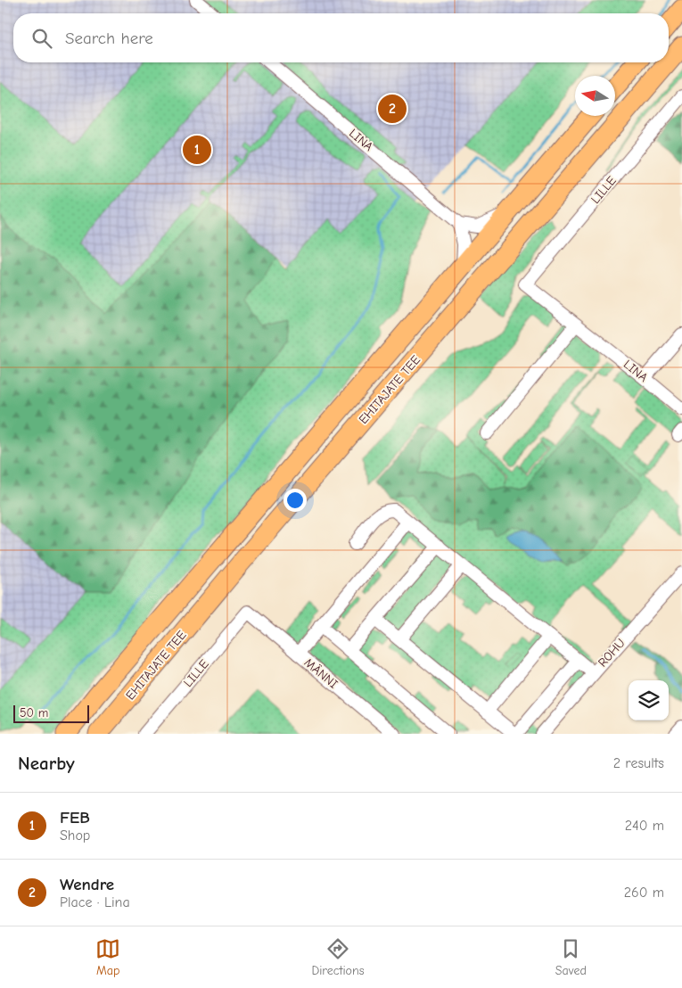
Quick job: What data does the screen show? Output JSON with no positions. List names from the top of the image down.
{
  "streets": {
    "highway": ["EHITAJATE TEE"],
    "street": [
      "LINA",
      "LILLE",
      "ROHU",
      "MÄNNI"
    ]
  },
  "crossings": [
    ["LINA", "LILLE"],
    ["LILLE", "MÄNNI"]
  ],
  "scale_bar": "50 m",
  "north": "left",
  "page": {
    "search": "Search here",
    "pins": ["2", "1"],
    "scale": "50 m",
    "heading": ["Nearby", "2 results"],
    "list": [
      {
        "mark": "1",
        "name": "FEB",
        "note": "Shop",
        "value": "240 m"
      },
      {
        "mark": "2",
        "name": "Wendre",
        "note": "Place · Lina",
        "value": "260 m"
      }
    ],
    "nav": ["Map", "Directions", "Saved"]
  }
}
